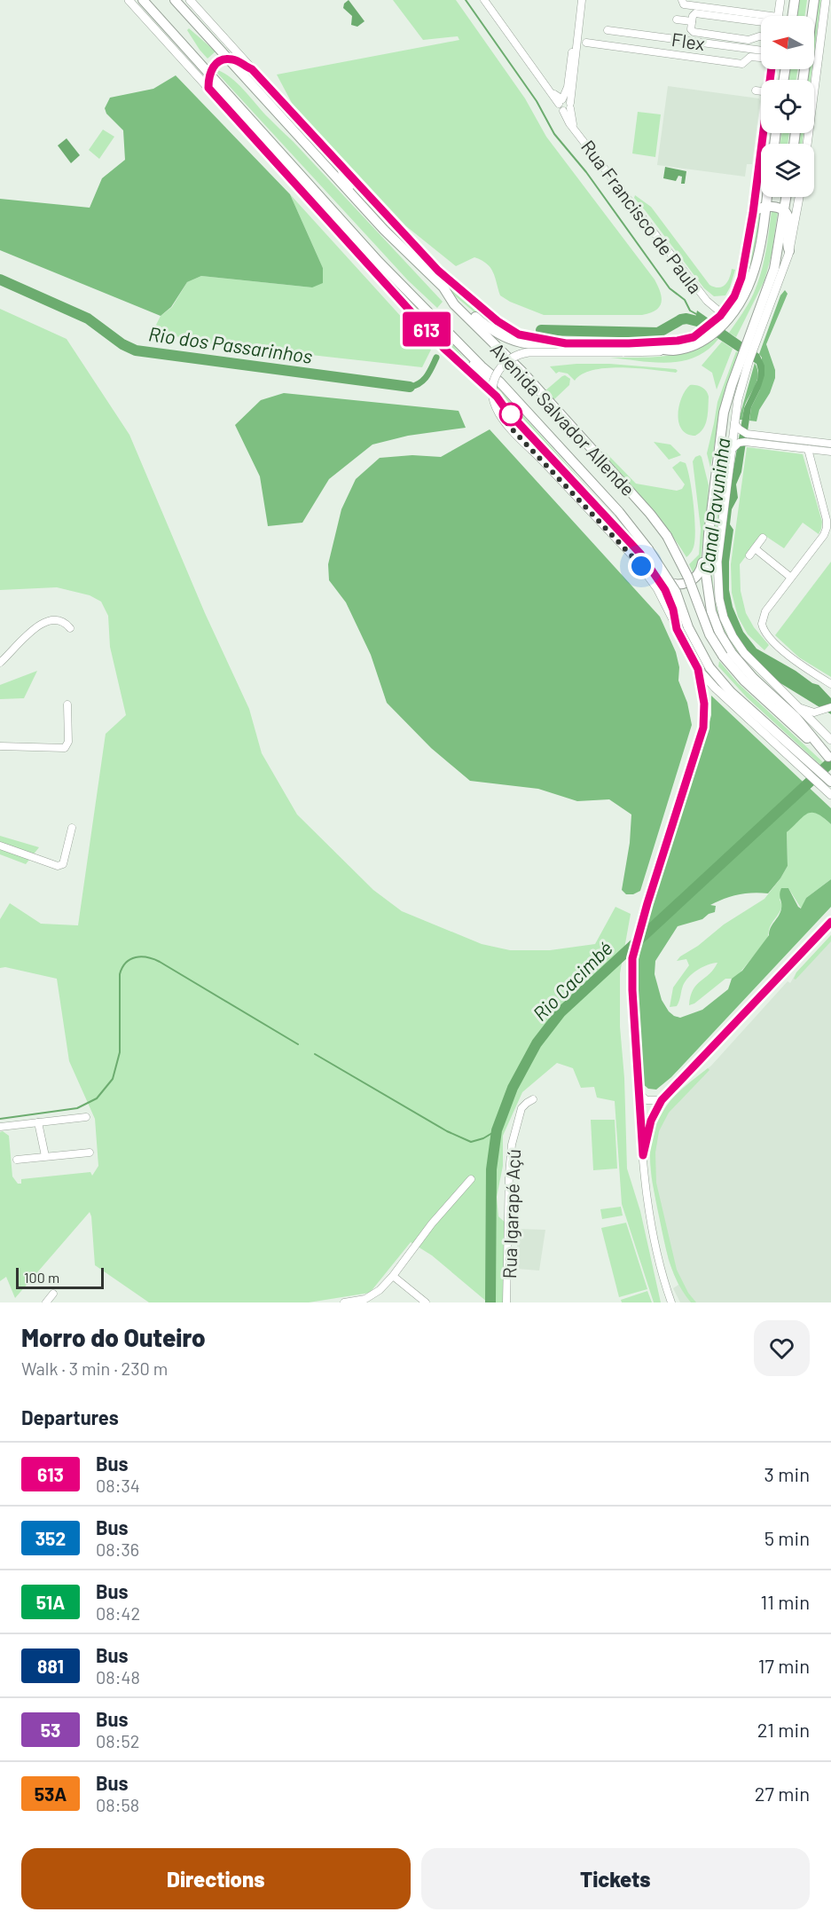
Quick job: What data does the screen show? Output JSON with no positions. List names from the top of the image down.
{
  "streets": {
    "highway": ["Avenida Salvador Allende"],
    "street": ["Flex", "Rua Francisco de Paula", "Rua Igarapé Açú"]
  },
  "water": ["Rio dos Passarinhos", "Canal Pavuninha", "Rio Cacimbé"],
  "lines": ["bus line 613"],
  "scale_bar": "100 m",
  "north": "left",
  "page": {
    "on_map": "613",
    "scale": "100 m",
    "heading": [
      ["Morro do Outeiro", "Walk · 3 min · 230 m"],
      "Departures"
    ],
    "list": [
      {
        "mark": "613",
        "name": "Bus",
        "note": "08:34",
        "value": "3 min"
      },
      {
        "mark": "352",
        "name": "Bus",
        "note": "08:36",
        "value": "5 min"
      },
      {
        "mark": "51A",
        "name": "Bus",
        "note": "08:42",
        "value": "11 min"
      },
      {
        "mark": "881",
        "name": "Bus",
        "note": "08:48",
        "value": "17 min"
      },
      {
        "mark": "53",
        "name": "Bus",
        "note": "08:52",
        "value": "21 min"
      },
      {
        "mark": "53A",
        "name": "Bus",
        "note": "08:58",
        "value": "27 min"
      }
    ],
    "buttons": ["Directions", "Tickets"]
  }
}
